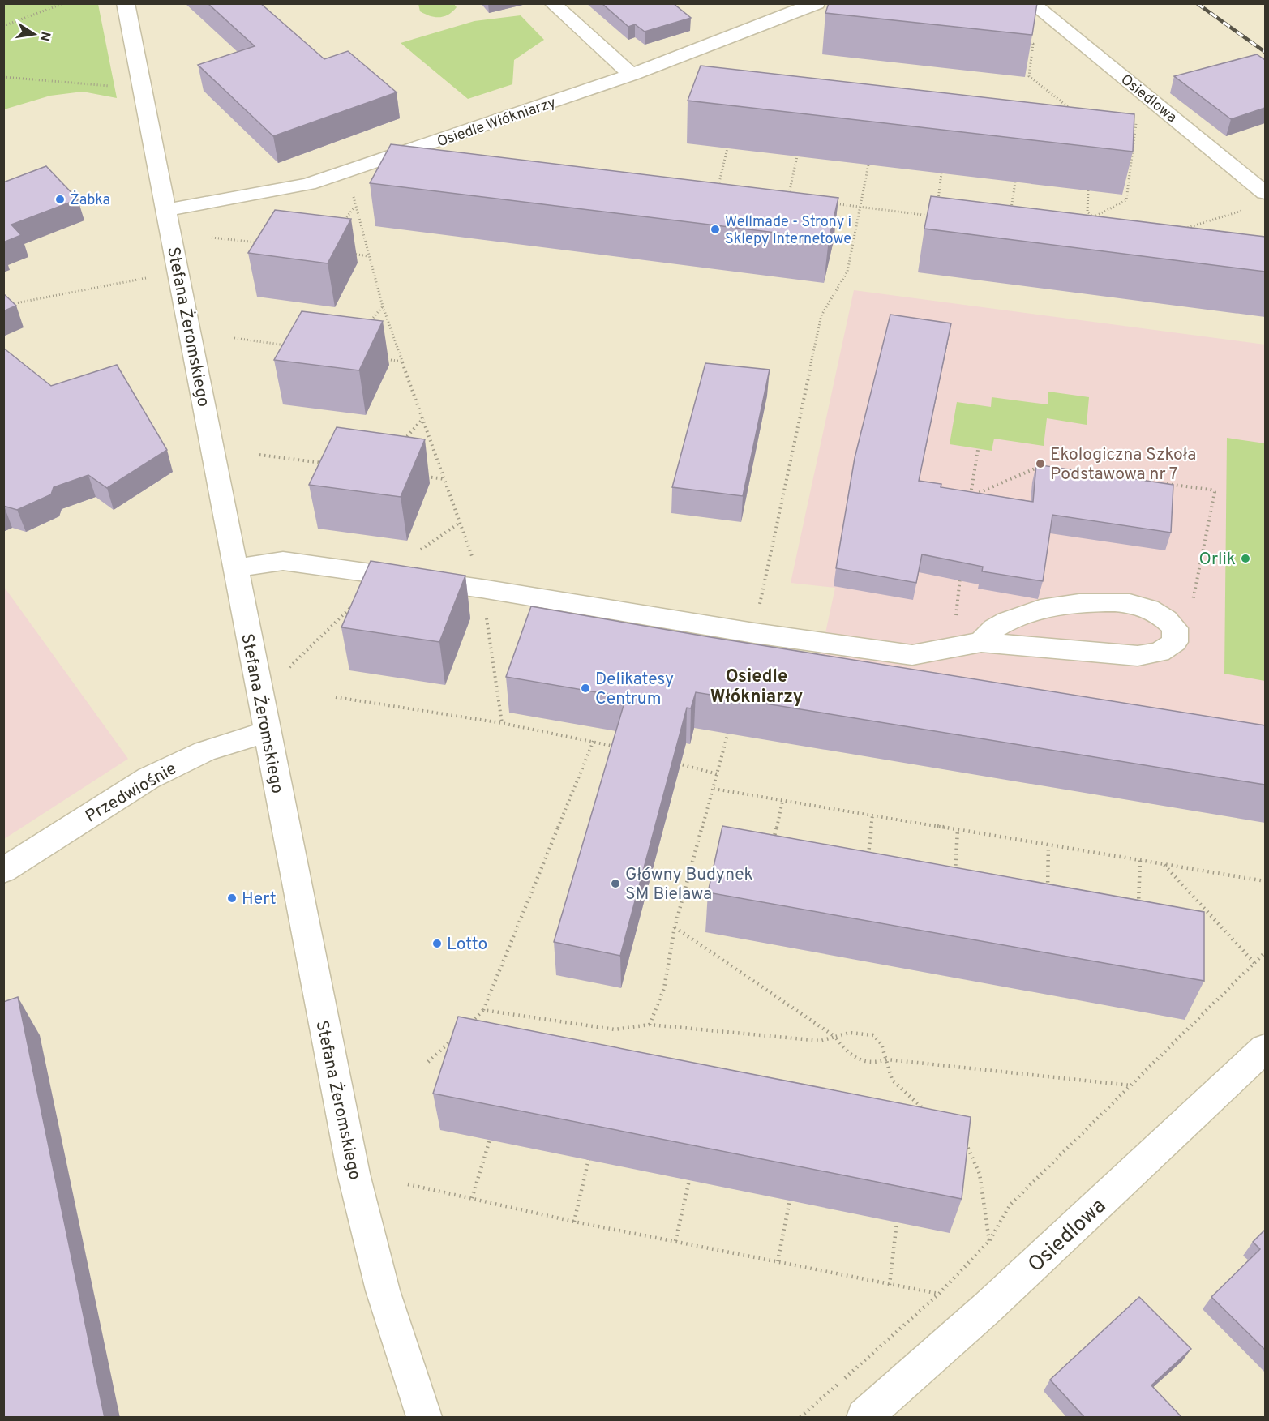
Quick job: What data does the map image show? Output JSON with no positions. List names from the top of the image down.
{
  "streets": {
    "street": [
      "Osiedlowa",
      "Osiedle Włókniarzy",
      "Stefana Żeromskiego",
      "Przedwiośnie"
    ]
  },
  "crossings": [
    ["Osiedle Włókniarzy", "Stefana Żeromskiego"],
    ["Stefana Żeromskiego", "Przedwiośnie"]
  ],
  "districts": ["Osiedle Włókniarzy"],
  "places": [
    "Żabka",
    "Wellmade - Strony i Sklepy Internetowe",
    "Ekologiczna Szkoła Podstawowa nr 7",
    "Orlik",
    "Delikatesy Centrum",
    "Główny Budynek SM Bielawa",
    "Hert",
    "Lotto"
  ],
  "north": "right"
}
